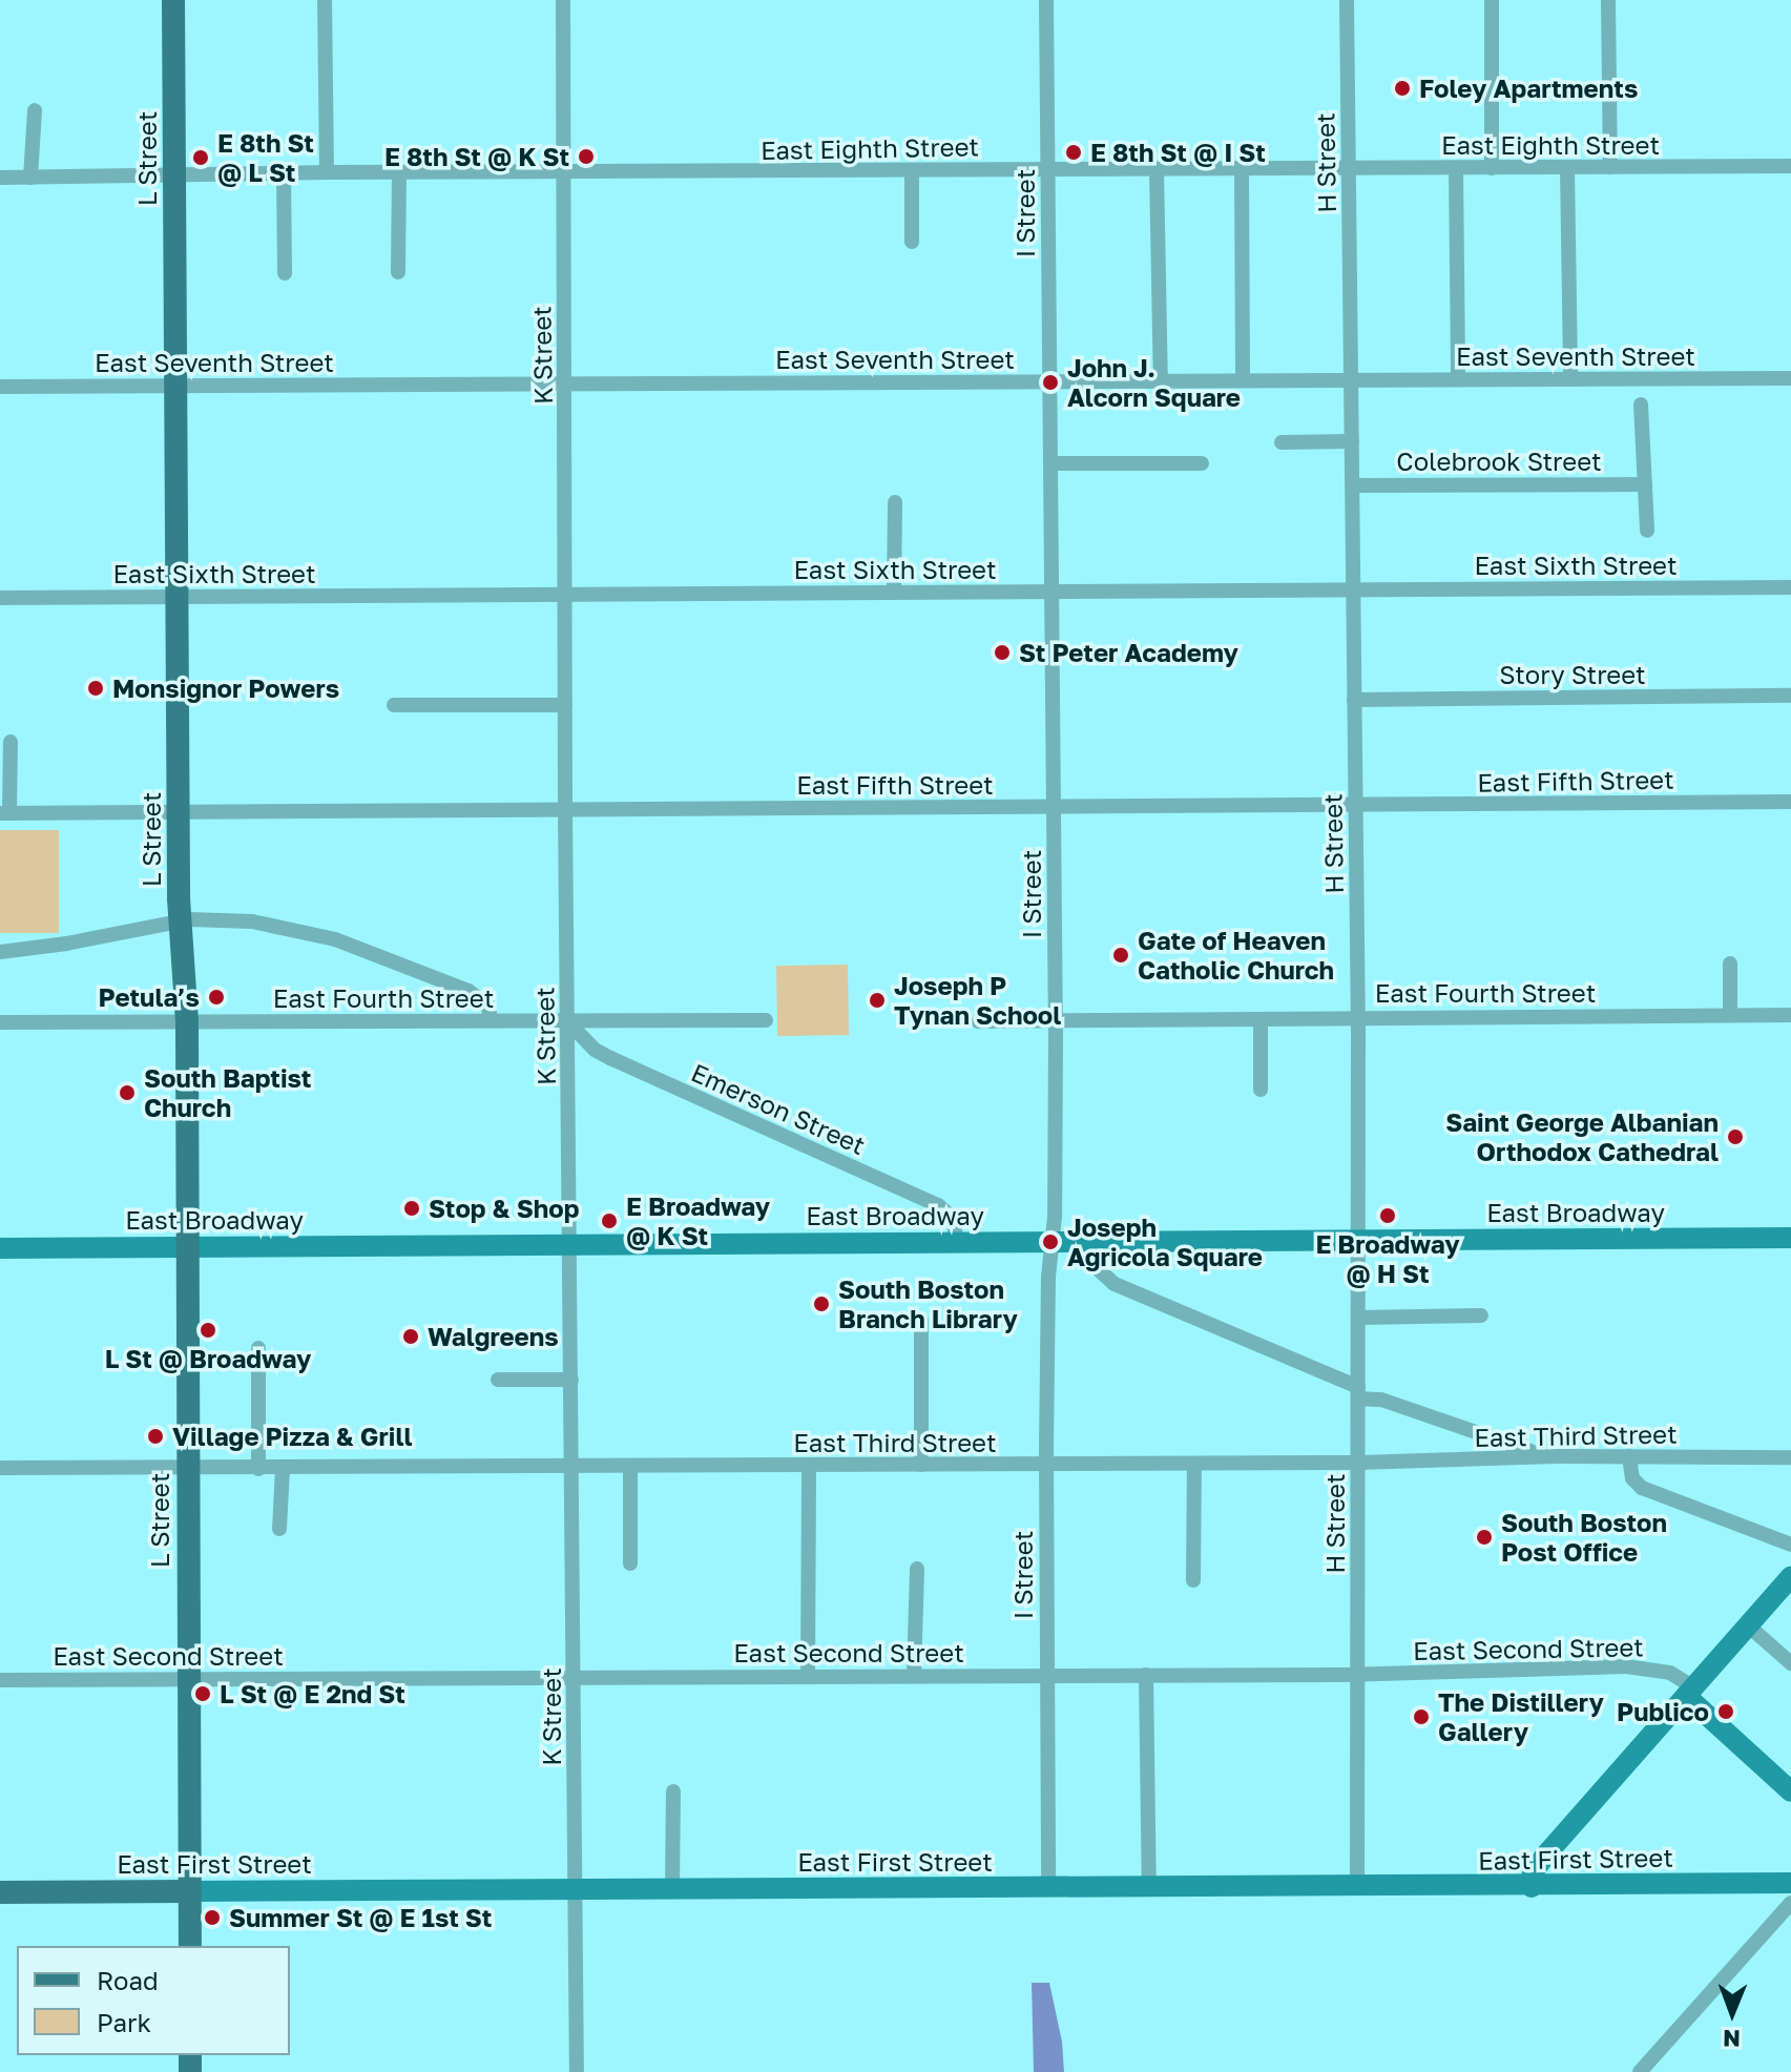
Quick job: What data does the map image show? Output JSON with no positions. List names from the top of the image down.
{
  "streets": {
    "main road": ["L Street", "East Broadway", "East First Street"],
    "street": [
      "East Eighth Street",
      "H Street",
      "I Street",
      "K Street",
      "East Seventh Street",
      "Colebrook Street",
      "East Sixth Street",
      "Story Street",
      "East Fifth Street",
      "East Fourth Street",
      "Emerson Street",
      "East Third Street",
      "East Second Street"
    ]
  },
  "crossings": [
    ["East Eighth Street", "L Street"],
    ["East Eighth Street", "H Street"],
    ["East Eighth Street", "I Street"],
    ["East Eighth Street", "K Street"],
    ["L Street", "East Seventh Street"],
    ["L Street", "East Sixth Street"],
    ["L Street", "East Fifth Street"],
    ["L Street", "East Fourth Street"],
    ["L Street", "East Broadway"],
    ["L Street", "East Third Street"],
    ["L Street", "East Second Street"],
    ["L Street", "East First Street"],
    ["H Street", "East Seventh Street"],
    ["H Street", "Colebrook Street"],
    ["H Street", "East Sixth Street"],
    ["H Street", "Story Street"],
    ["H Street", "East Fifth Street"],
    ["H Street", "East Fourth Street"],
    ["H Street", "East Broadway"],
    ["H Street", "East Third Street"],
    ["H Street", "East Second Street"],
    ["H Street", "East First Street"],
    ["I Street", "East Seventh Street"],
    ["I Street", "East Sixth Street"],
    ["I Street", "East Fifth Street"],
    ["I Street", "East Fourth Street"],
    ["I Street", "East Broadway"],
    ["I Street", "East Third Street"],
    ["I Street", "East Second Street"],
    ["I Street", "East First Street"],
    ["K Street", "East Seventh Street"],
    ["K Street", "East Sixth Street"],
    ["K Street", "East Fifth Street"],
    ["K Street", "East Fourth Street"],
    ["K Street", "Emerson Street"],
    ["K Street", "East Broadway"],
    ["K Street", "East Third Street"],
    ["K Street", "East Second Street"],
    ["K Street", "East First Street"],
    ["East Fourth Street", "Emerson Street"],
    ["Emerson Street", "East Broadway"]
  ],
  "places": [
    "Foley Apartments",
    "E 8th St @ I St",
    "E 8th St @ K St",
    "E 8th St @ L St",
    "John J. Alcorn Square",
    "St Peter Academy",
    "Monsignor Powers",
    "Gate of Heaven Catholic Church",
    "Petula’s",
    "Joseph P Tynan School",
    "South Baptist Church",
    "Saint George Albanian Orthodox Cathedral",
    "Stop & Shop",
    "E Broadway @ H St",
    "E Broadway @ K St",
    "Joseph Agricola Square",
    "South Boston Branch Library",
    "L St @ Broadway",
    "Walgreens",
    "Village Pizza & Grill",
    "South Boston Post Office",
    "L St @ E 2nd St",
    "Publico",
    "The Distillery Gallery",
    "Summer St @ E 1st St"
  ],
  "legend": ["Road", "Park"],
  "north": "bottom"
}
